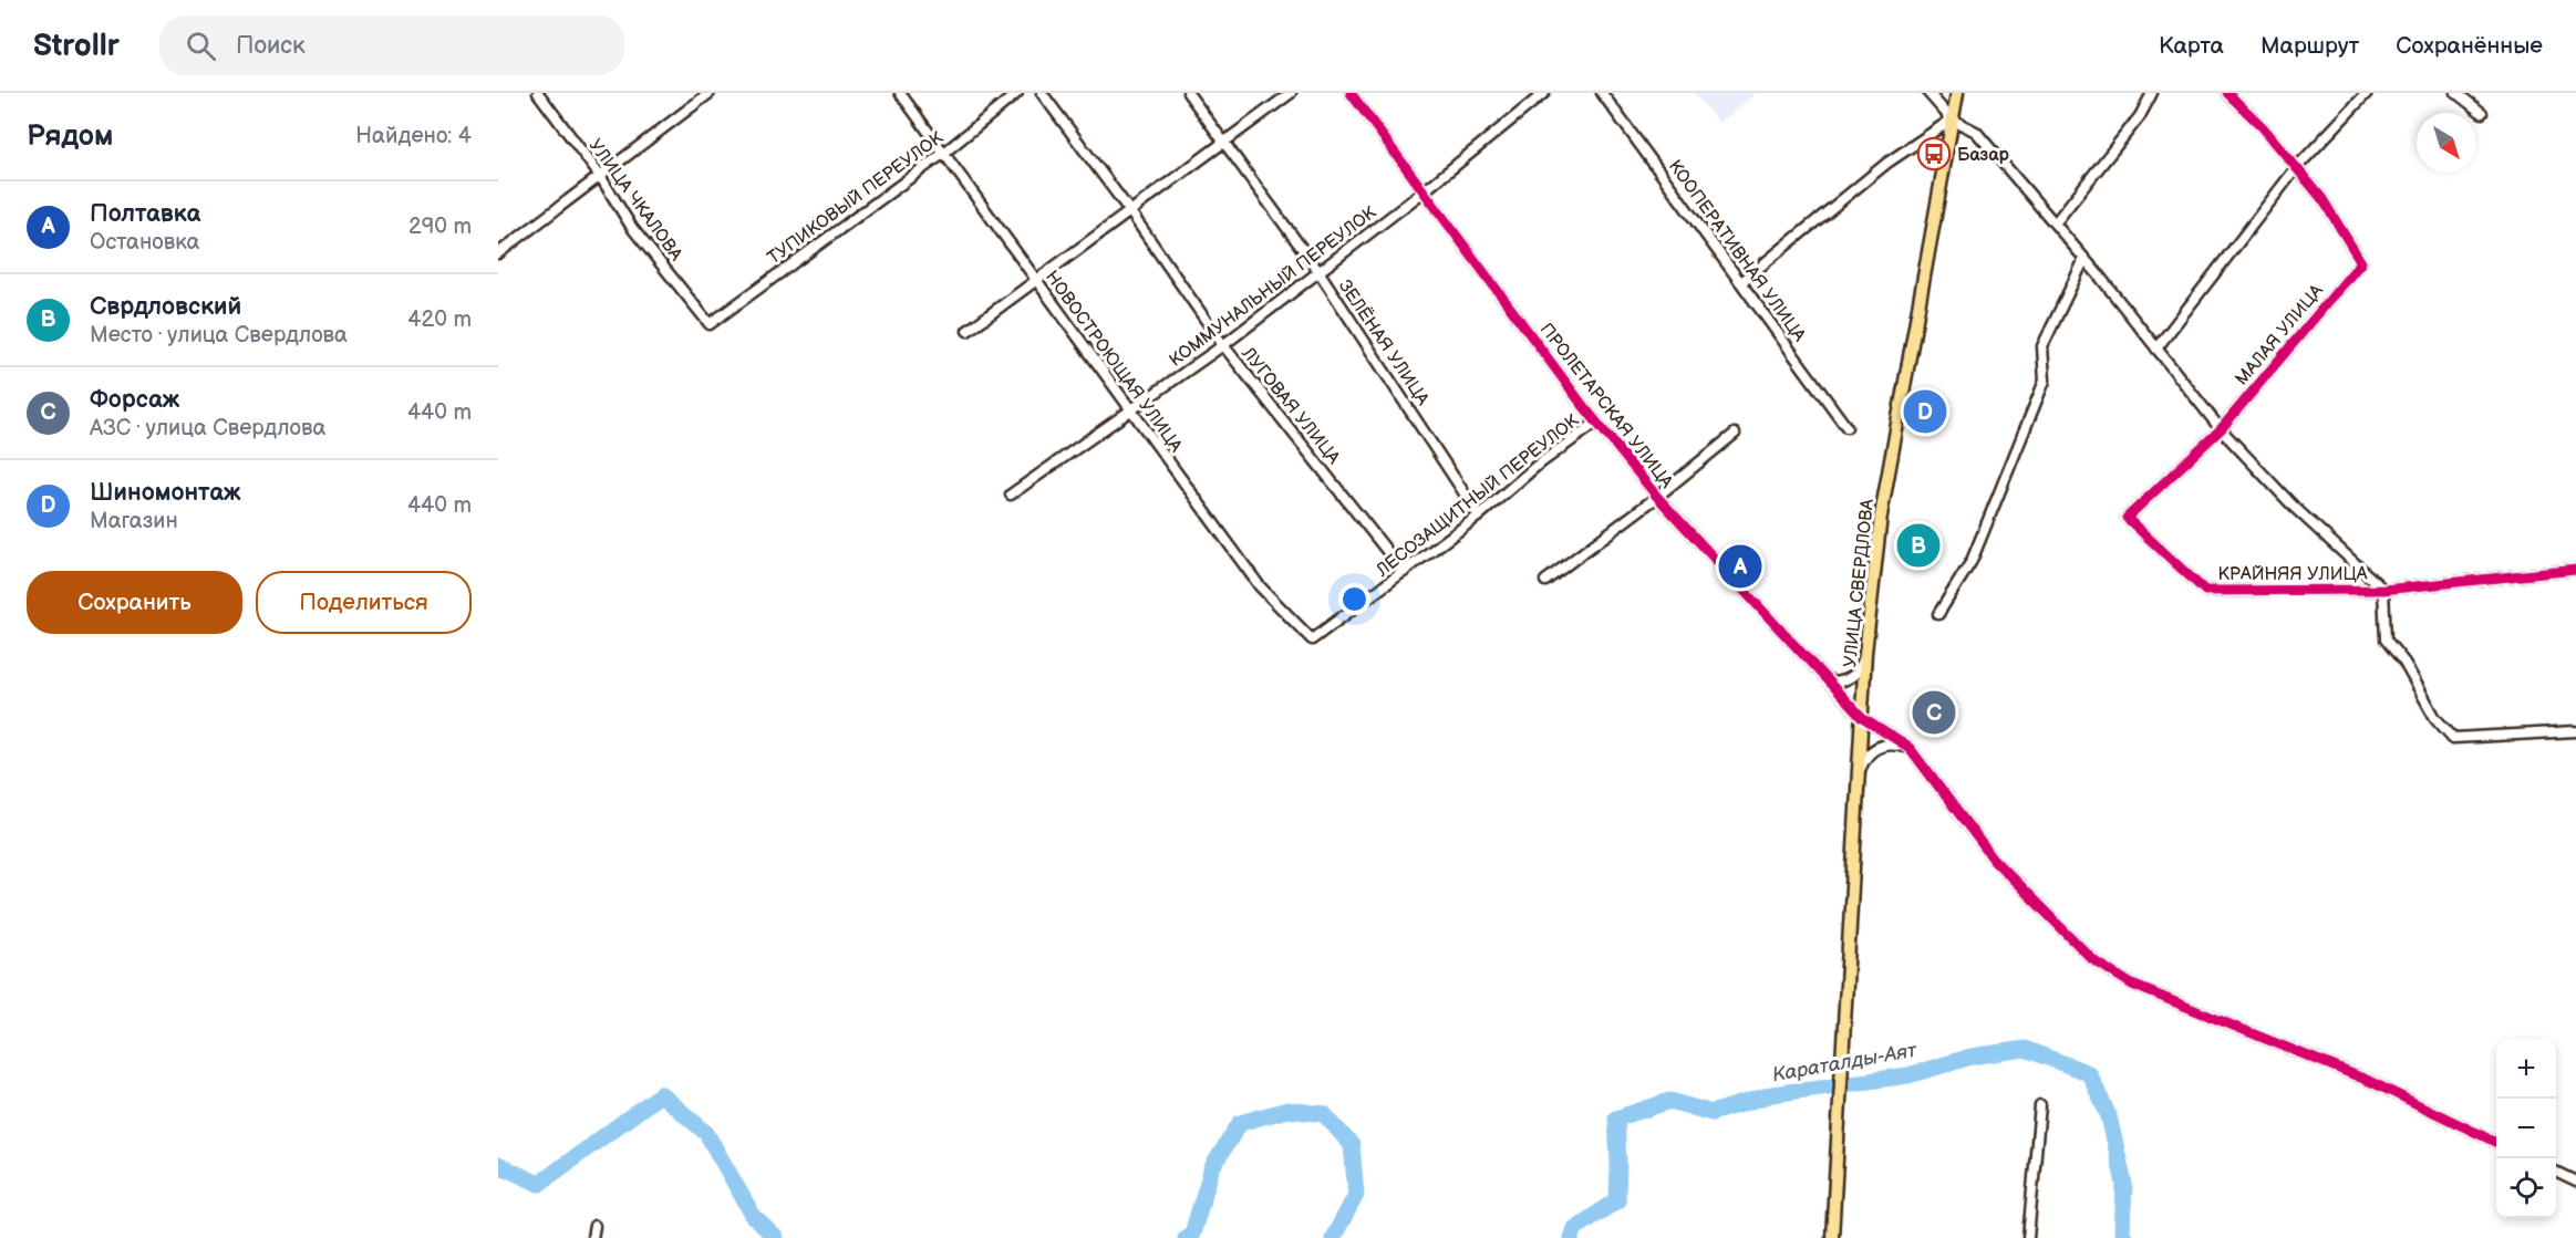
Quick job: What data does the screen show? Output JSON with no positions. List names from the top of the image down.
{
  "streets": {
    "main road": ["УЛИЦА СВЕРДЛОВА"],
    "street": [
      "ТУПИКОВЫЙ ПЕРЕУЛОК",
      "УЛИЦА ЧКАЛОВА",
      "КООПЕРАТИВНАЯ УЛИЦА",
      "КОММУНАЛЬНЫЙ ПЕРЕУЛОК",
      "МАЛАЯ УЛИЦА",
      "ЗЕЛЁНАЯ УЛИЦА",
      "НОВОСТРОЮЩАЯ УЛИЦА",
      "ЛУГОВАЯ УЛИЦА",
      "ПРОЛЕТАРСКАЯ УЛИЦА",
      "ЛЕСОЗАЩИТНЫЙ ПЕРЕУЛОК",
      "КРАЙНЯЯ УЛИЦА"
    ]
  },
  "crossings": [
    ["ТУПИКОВЫЙ ПЕРЕУЛОК", "УЛИЦА ЧКАЛОВА"],
    ["ТУПИКОВЫЙ ПЕРЕУЛОК", "НОВОСТРОЮЩАЯ УЛИЦА"],
    ["КОММУНАЛЬНЫЙ ПЕРЕУЛОК", "ЗЕЛЁНАЯ УЛИЦА"],
    ["КОММУНАЛЬНЫЙ ПЕРЕУЛОК", "НОВОСТРОЮЩАЯ УЛИЦА"],
    ["КОММУНАЛЬНЫЙ ПЕРЕУЛОК", "ЛУГОВАЯ УЛИЦА"],
    ["КОММУНАЛЬНЫЙ ПЕРЕУЛОК", "ПРОЛЕТАРСКАЯ УЛИЦА"],
    ["МАЛАЯ УЛИЦА", "КРАЙНЯЯ УЛИЦА"],
    ["ЗЕЛЁНАЯ УЛИЦА", "ЛЕСОЗАЩИТНЫЙ ПЕРЕУЛОК"],
    ["НОВОСТРОЮЩАЯ УЛИЦА", "ЛЕСОЗАЩИТНЫЙ ПЕРЕУЛОК"],
    ["ЛУГОВАЯ УЛИЦА", "ЛЕСОЗАЩИТНЫЙ ПЕРЕУЛОК"],
    ["ПРОЛЕТАРСКАЯ УЛИЦА", "ЛЕСОЗАЩИТНЫЙ ПЕРЕУЛОК"],
    ["ПРОЛЕТАРСКАЯ УЛИЦА", "УЛИЦА СВЕРДЛОВА"]
  ],
  "water": ["Караталды-Аят"],
  "places": {
    "bus stop": ["Базар"]
  },
  "north": "bottom right",
  "page": {
    "header": "Strollr",
    "search": "Поиск",
    "nav": ["Карта", "Маршрут", "Сохранённые"],
    "heading": ["Рядом", "Найдено: 4"],
    "list": [
      {
        "mark": "A",
        "name": "Полтавка",
        "note": "Остановка",
        "value": "290 m"
      },
      {
        "mark": "B",
        "name": "Сврдловский",
        "note": "Место · улица Свердлова",
        "value": "420 m"
      },
      {
        "mark": "C",
        "name": "Форсаж",
        "note": "АЗС · улица Свердлова",
        "value": "440 m"
      },
      {
        "mark": "D",
        "name": "Шиномонтаж",
        "note": "Магазин",
        "value": "440 m"
      }
    ],
    "pins": [
      "D",
      "B",
      "A",
      "C"
    ],
    "buttons": ["Сохранить", "Поделиться"],
    "map_buttons": ["+", "−"]
  }
}
